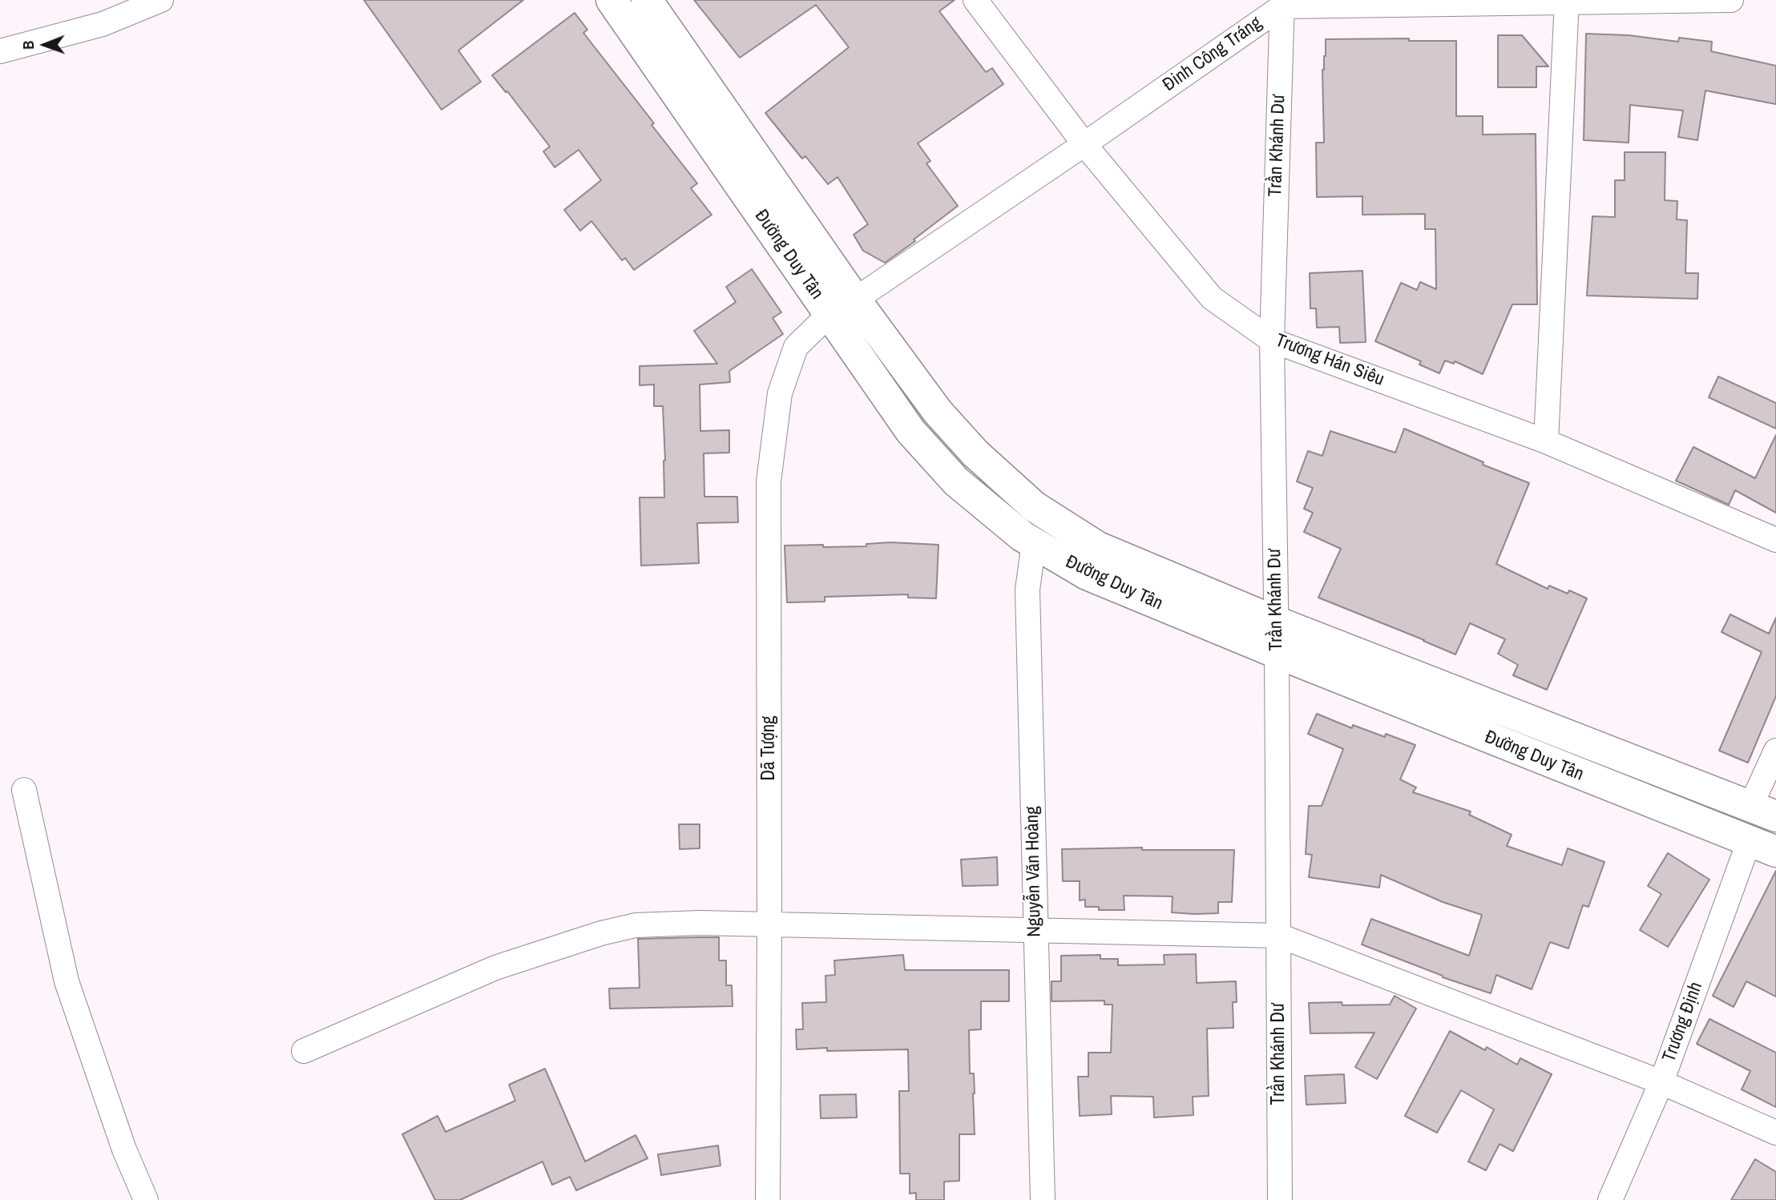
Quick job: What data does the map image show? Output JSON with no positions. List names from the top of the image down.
{
  "streets": {
    "main road": ["Đường Duy Tân"],
    "street": [
      "Đinh Công Tráng",
      "Trần Khánh Dư",
      "Trương Hán Siêu",
      "Dã Tượng",
      "Nguyễn Văn Hoàng",
      "Trương Định"
    ]
  },
  "crossings": [
    ["Đinh Công Tráng", "Trần Khánh Dư"],
    ["Đinh Công Tráng", "Đường Duy Tân"],
    ["Đinh Công Tráng", "Trương Hán Siêu"],
    ["Đinh Công Tráng", "Dã Tượng"],
    ["Trần Khánh Dư", "Đường Duy Tân"],
    ["Trần Khánh Dư", "Trương Hán Siêu"],
    ["Đường Duy Tân", "Dã Tượng"],
    ["Đường Duy Tân", "Nguyễn Văn Hoàng"],
    ["Đường Duy Tân", "Trương Định"]
  ],
  "north": "left"
}
